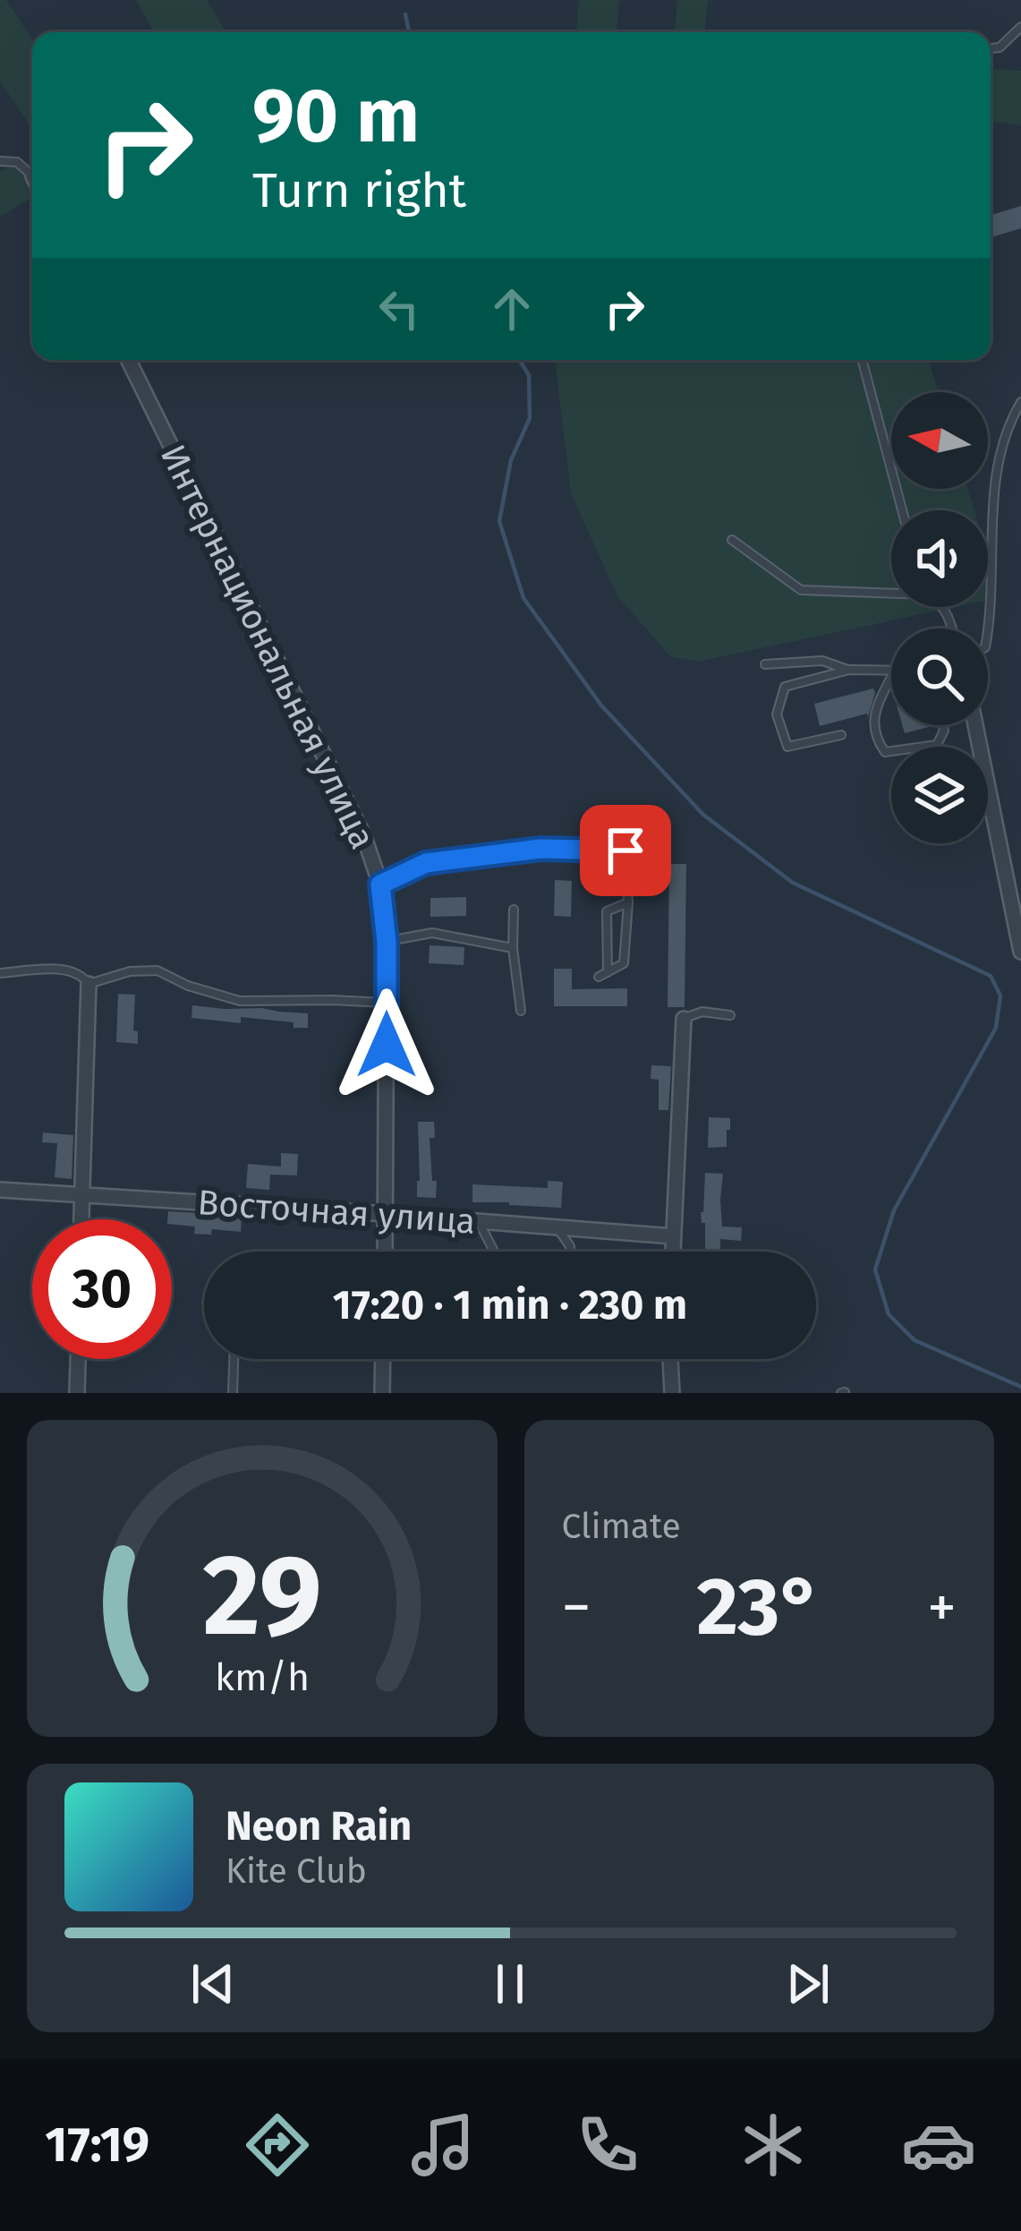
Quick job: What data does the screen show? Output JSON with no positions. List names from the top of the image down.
{
  "streets": {
    "street": ["Интернациональная улица", "Восточная улица"]
  },
  "crossings": [
    ["Интернациональная улица", "Восточная улица"]
  ],
  "north": "left",
  "page": {
    "turn": ["90 m", "Turn right"],
    "limit": "30",
    "trip": "17:20 · 1 min · 230 m",
    "tile": "Climate",
    "heat": ["−", "23°", "+"],
    "song": ["Neon Rain", "Kite Club"],
    "tabs": "17:19",
    "gauge": ["29", "km/h"]
  }
}
